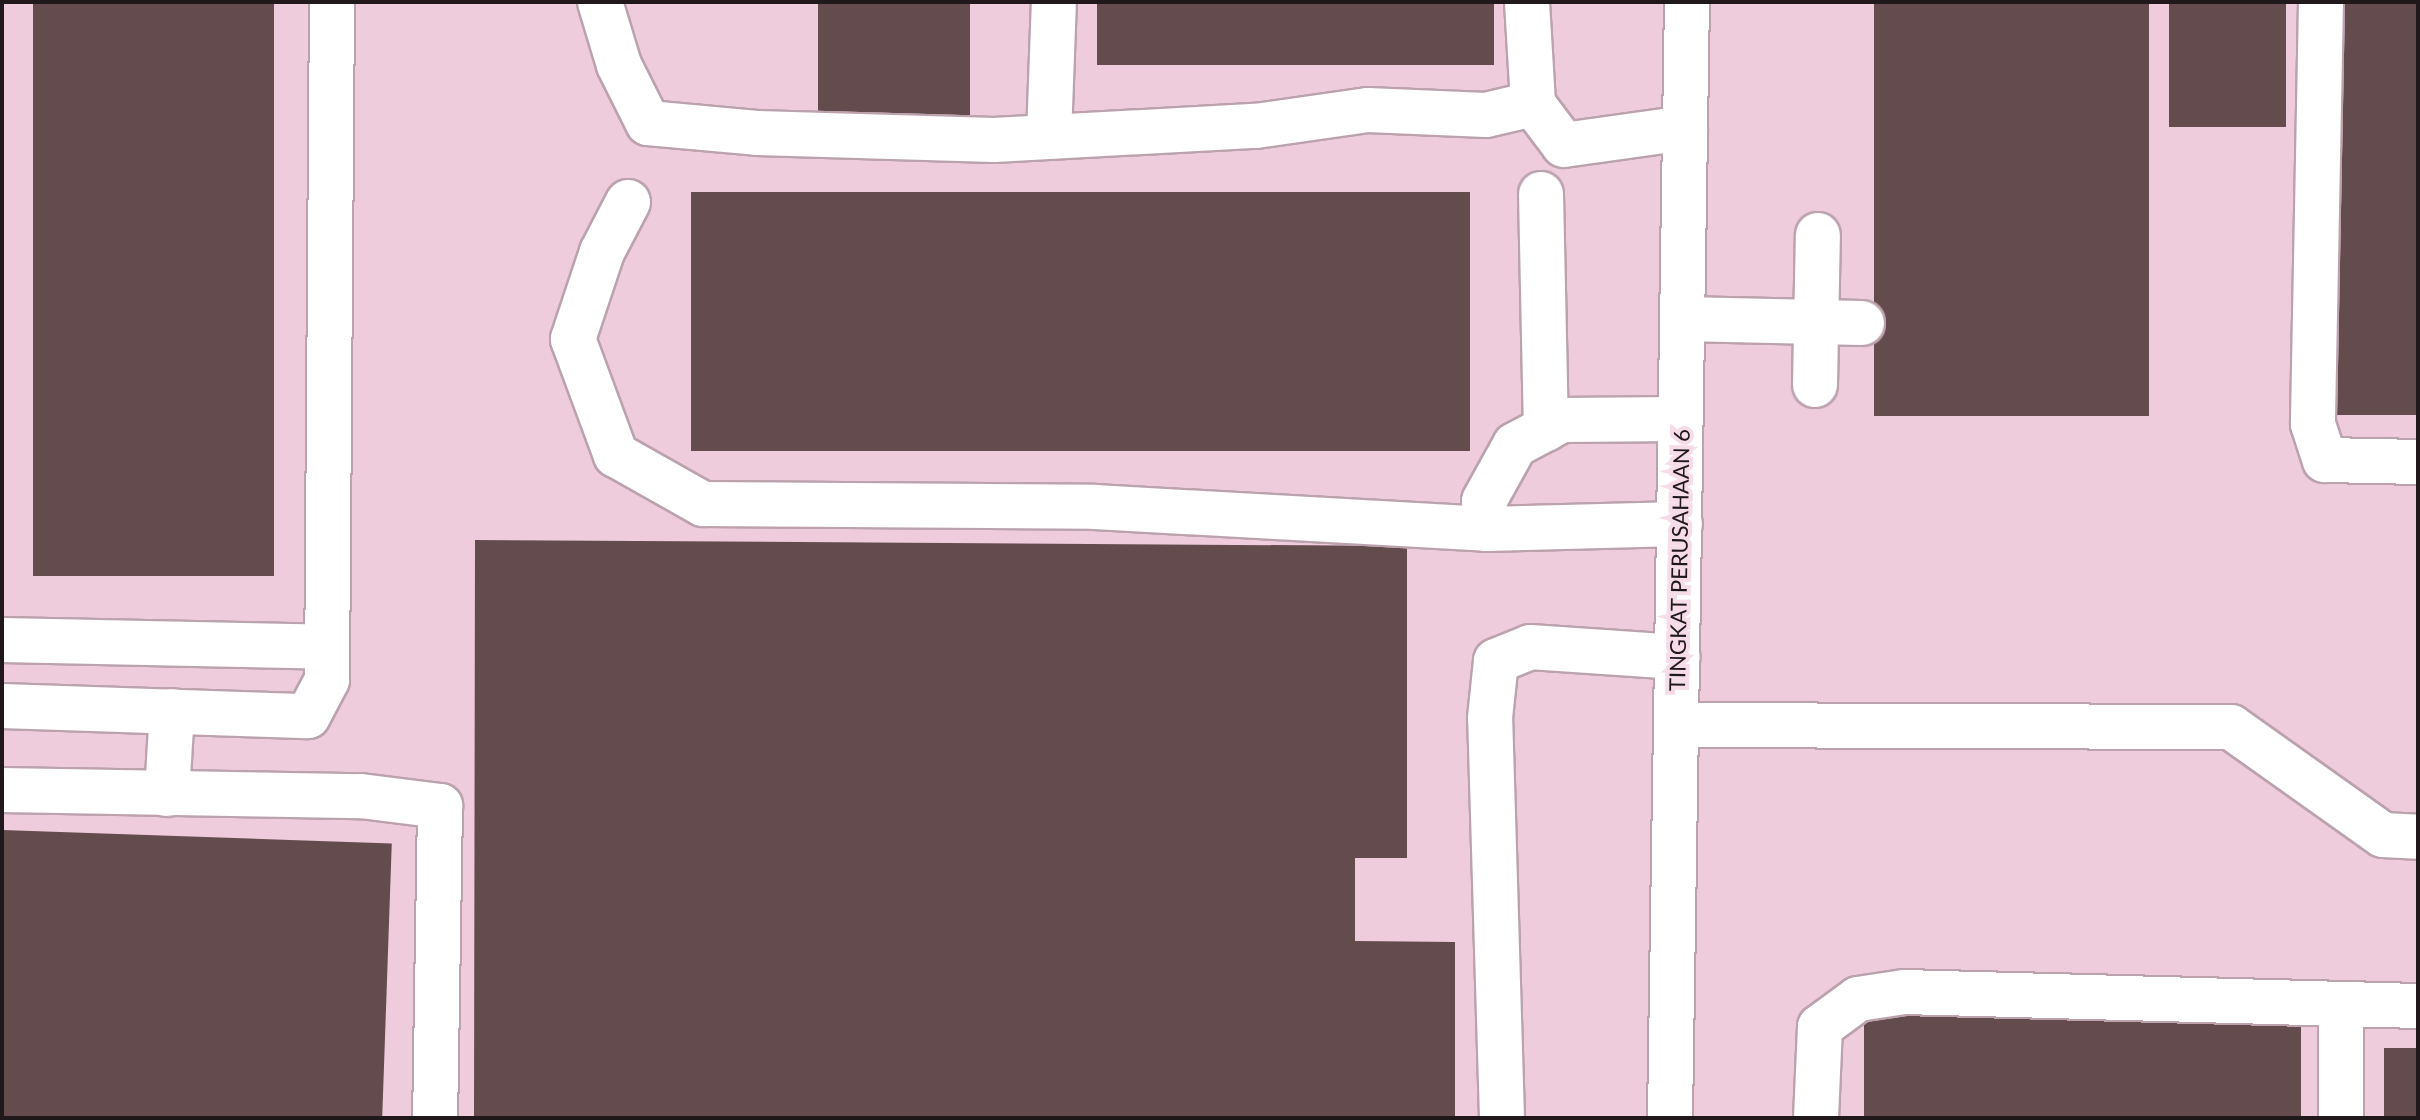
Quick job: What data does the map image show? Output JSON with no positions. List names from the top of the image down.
{
  "streets": {
    "street": ["TINGKAT PERUSAHAAN 6"]
  }
}
